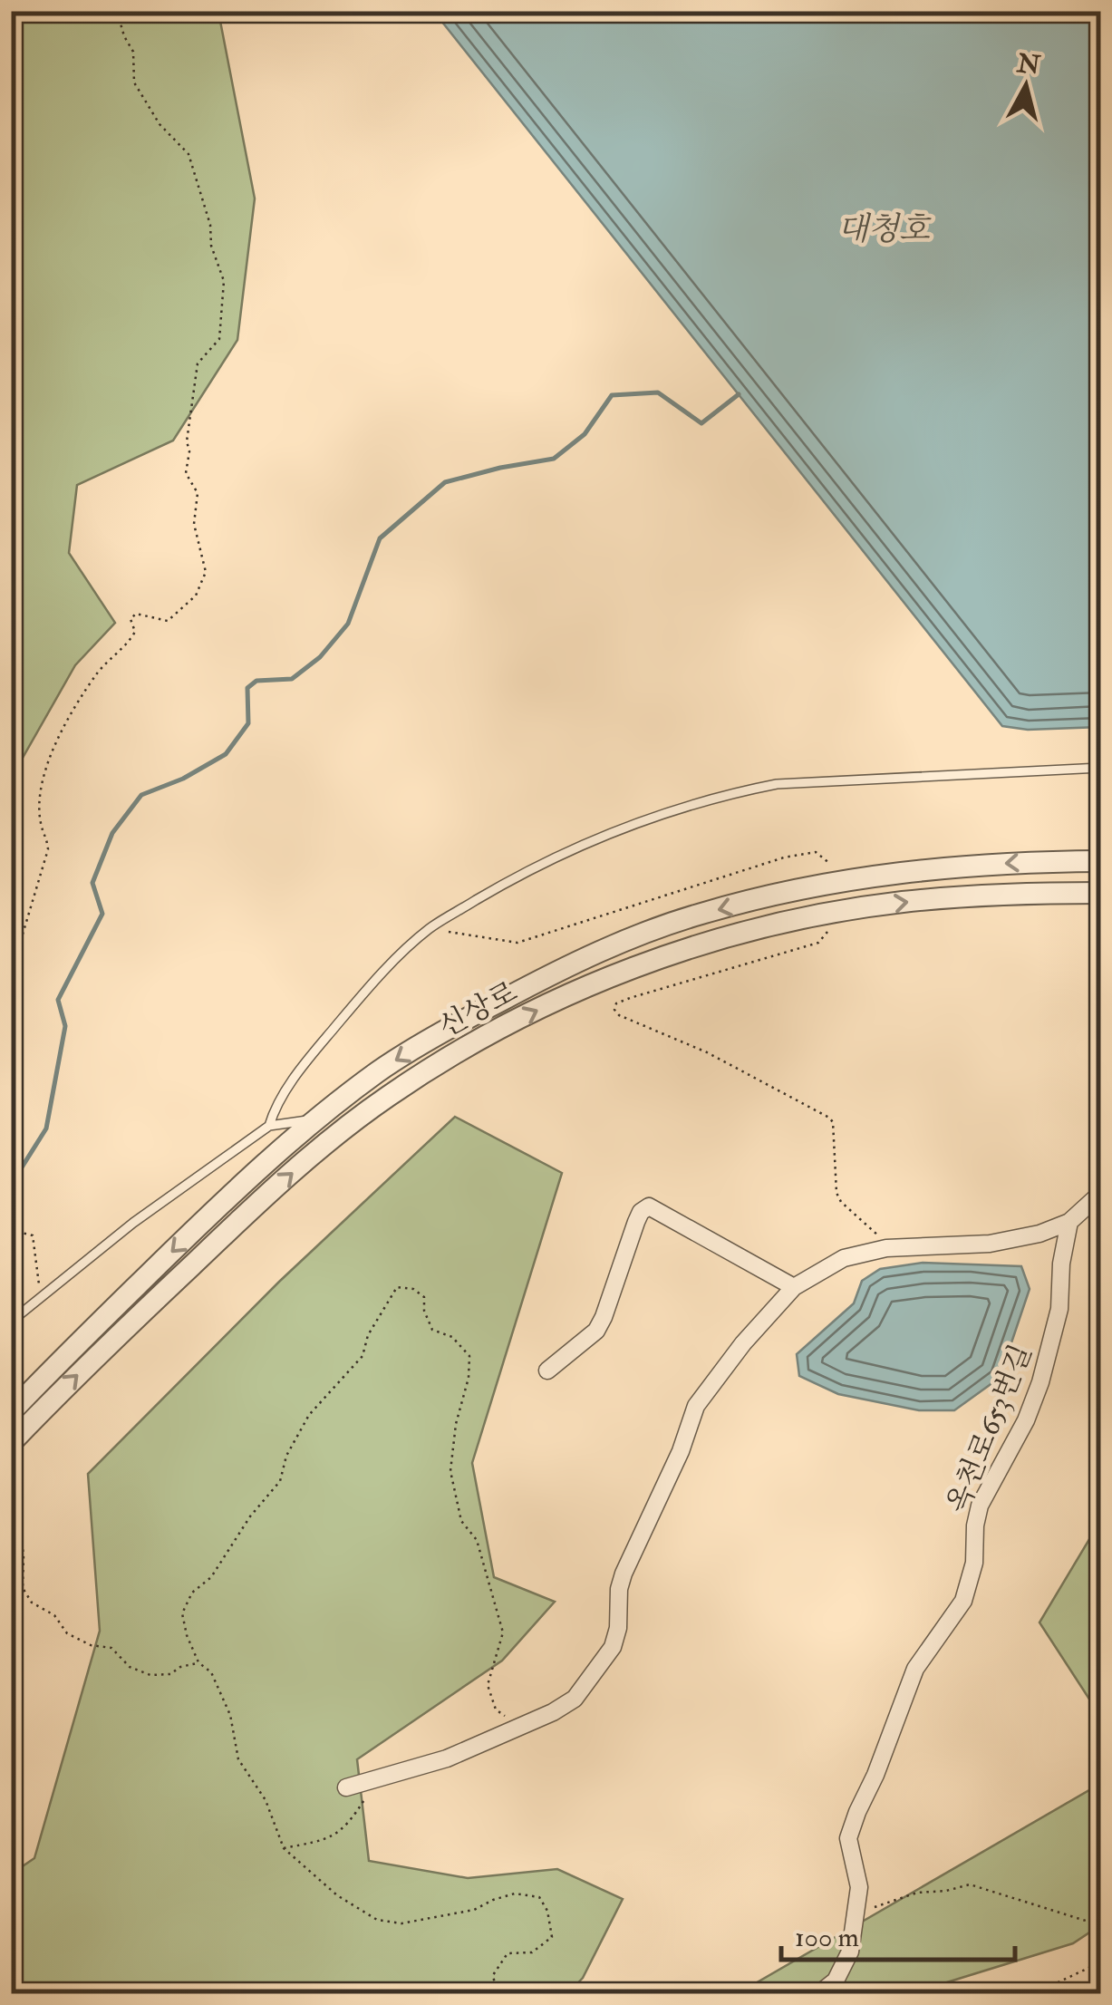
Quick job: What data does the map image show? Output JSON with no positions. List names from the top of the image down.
{
  "streets": {
    "street": ["신상로", "옥천로653번길"]
  },
  "water": ["대청호"],
  "scale_bar": "100 m",
  "north": "top"
}
